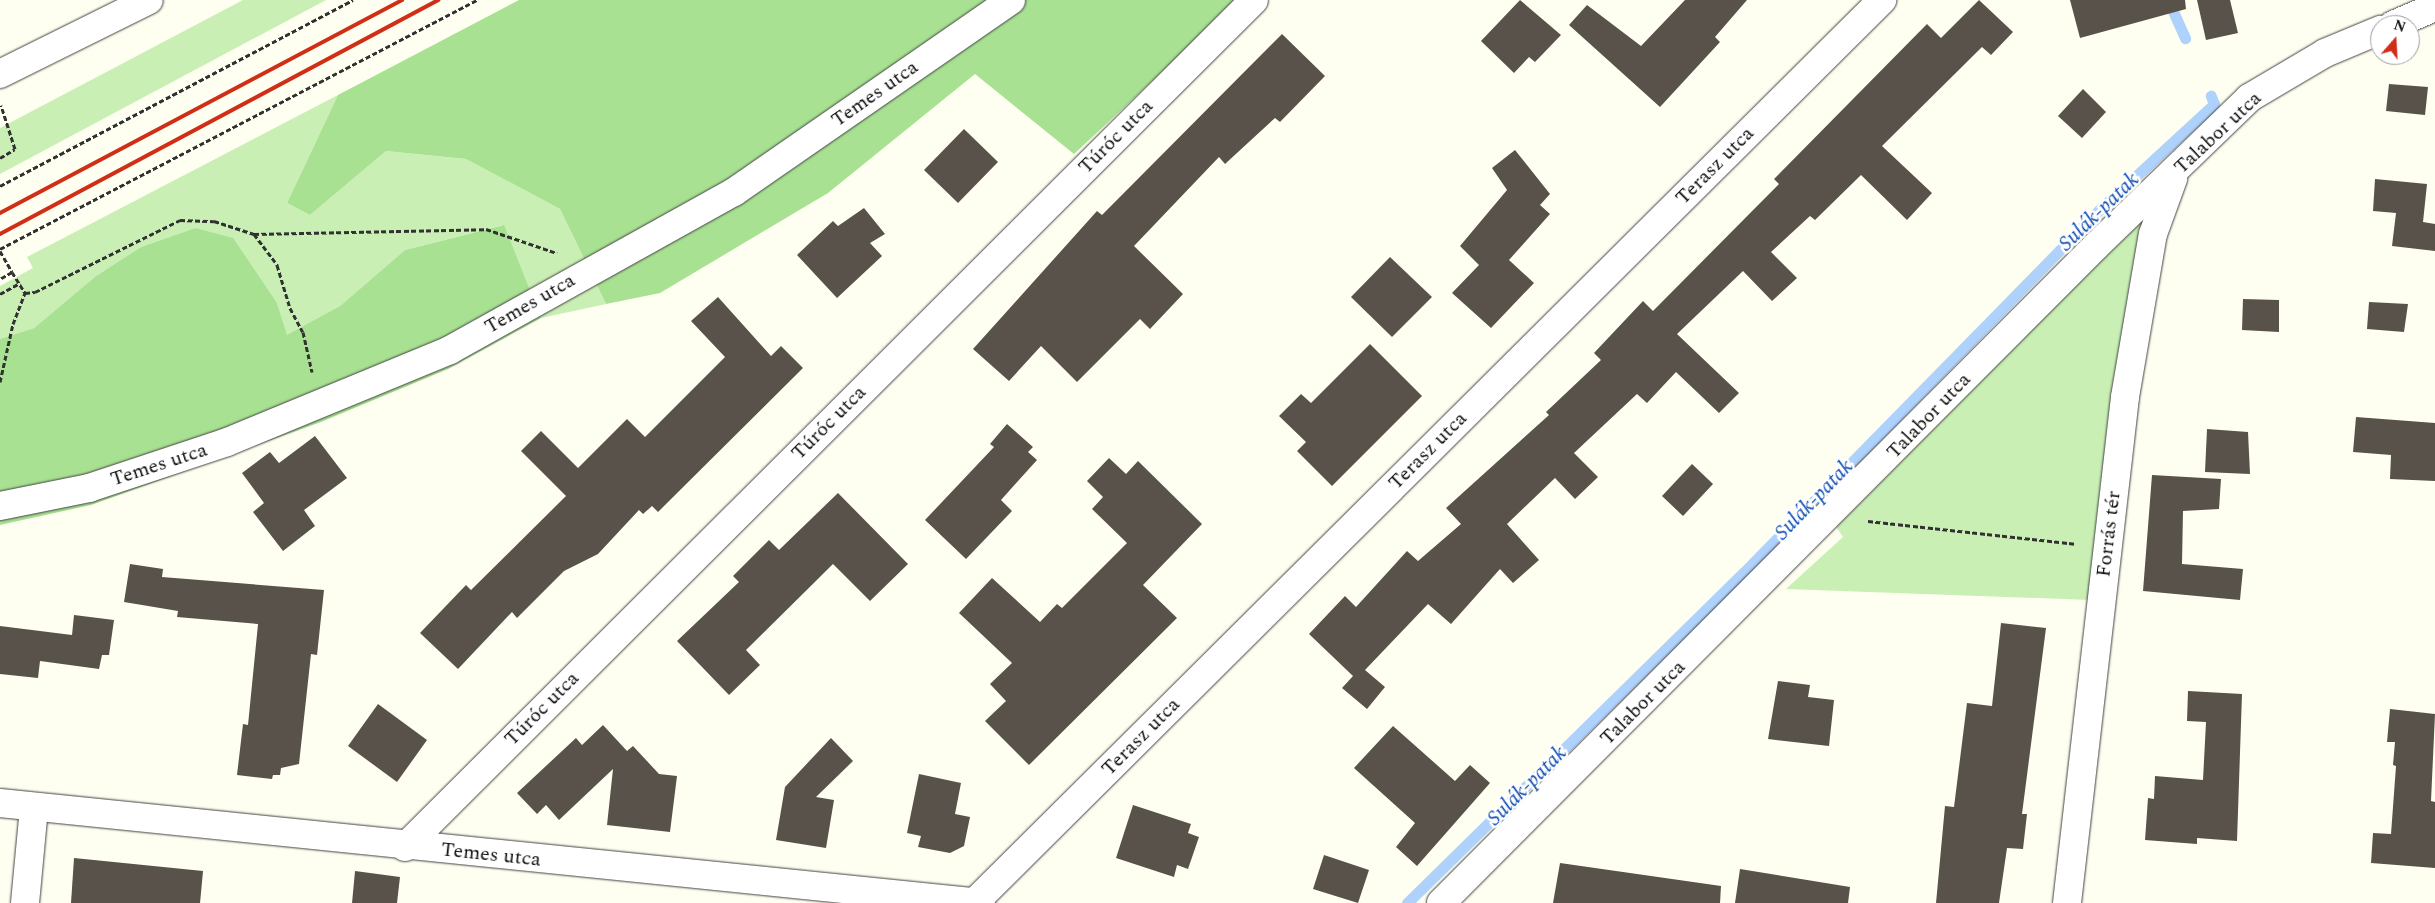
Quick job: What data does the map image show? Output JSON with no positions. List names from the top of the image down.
{
  "streets": {
    "street": [
      "Temes utca",
      "Talabor utca",
      "Túróc utca",
      "Terasz utca",
      "Forrás tér"
    ]
  },
  "crossings": [
    ["Temes utca", "Túróc utca"],
    ["Temes utca", "Terasz utca"],
    ["Talabor utca", "Forrás tér"]
  ],
  "water": ["Sulák-patak"],
  "north": "top"
}
